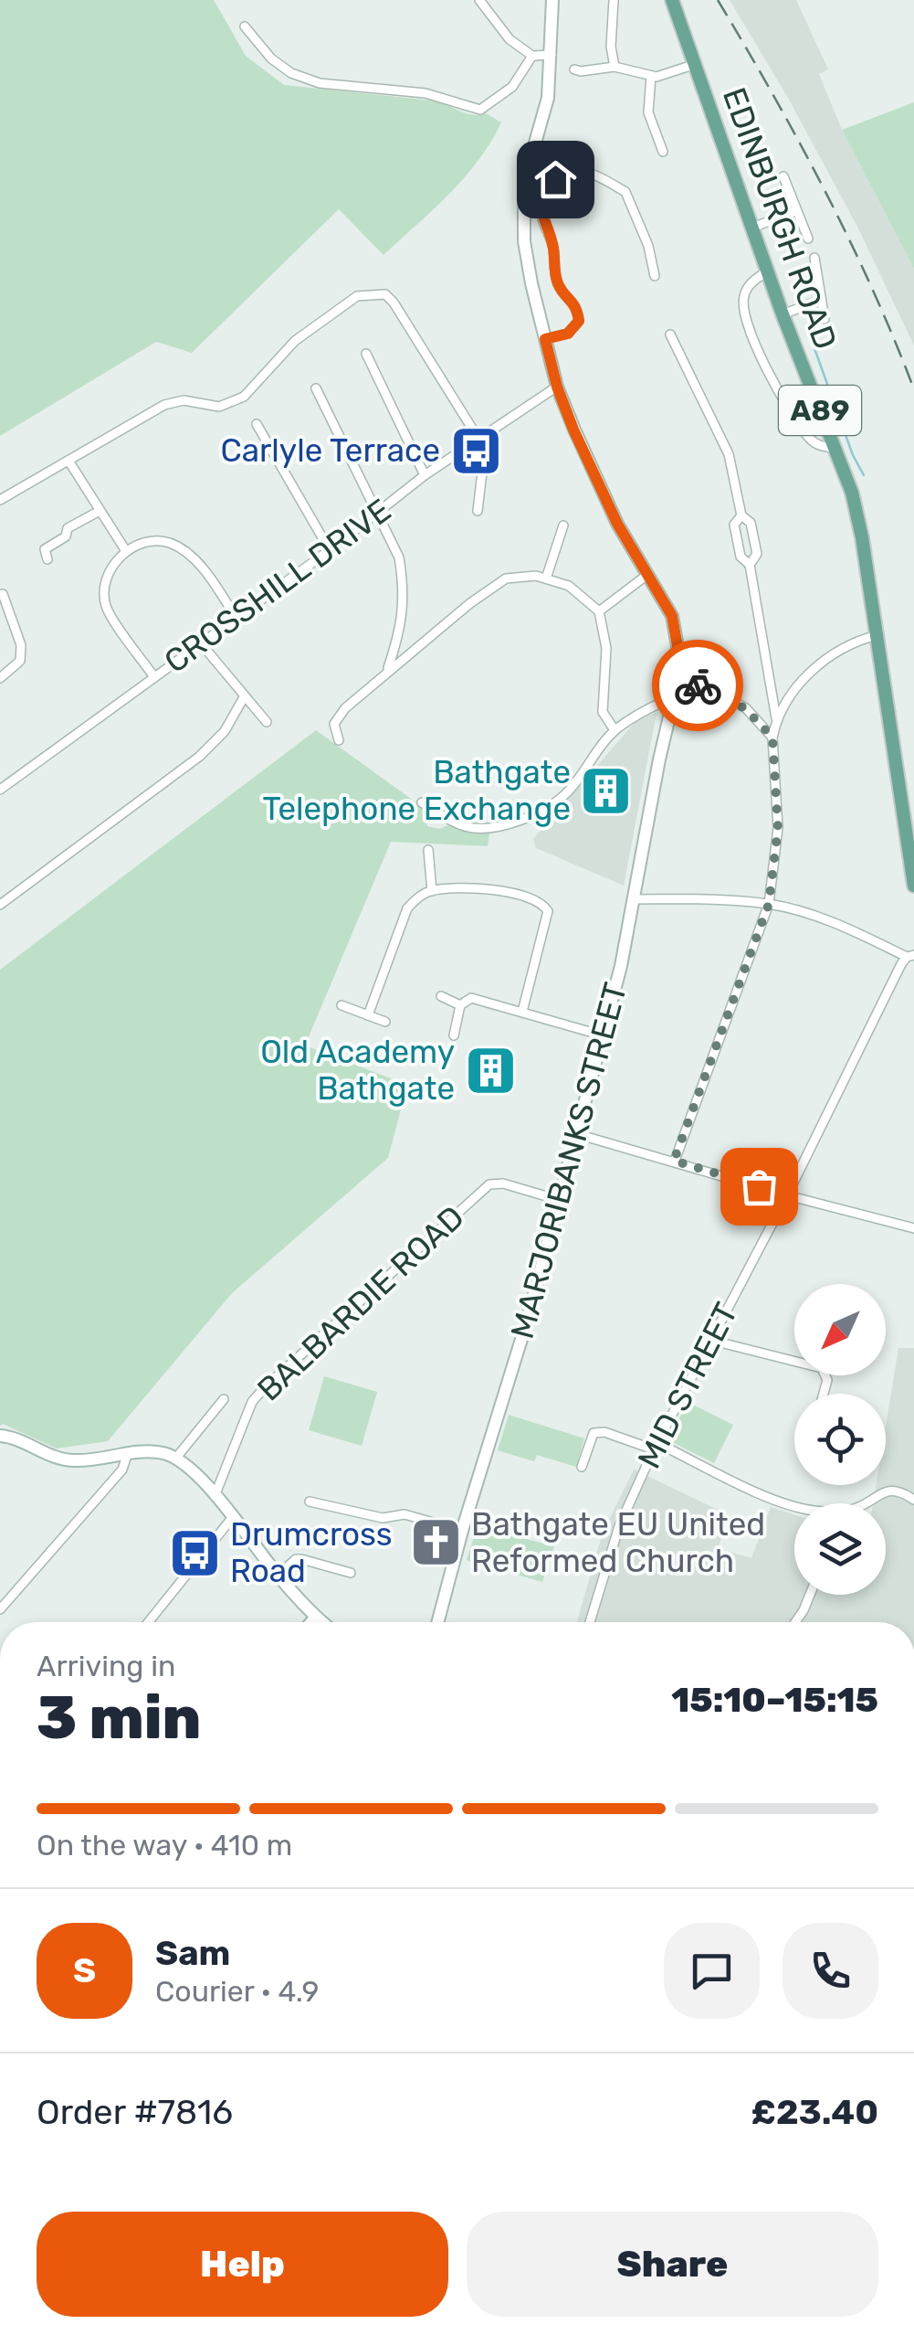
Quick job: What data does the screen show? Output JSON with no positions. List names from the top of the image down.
{
  "streets": {
    "main road": ["EDINBURGH ROAD", "A89", "MARJORIBANKS STREET"],
    "street": ["CROSSHILL DRIVE", "BALBARDIE ROAD", "MID STREET"]
  },
  "crossings": [
    ["CROSSHILL DRIVE", "MARJORIBANKS STREET"],
    ["MARJORIBANKS STREET", "BALBARDIE ROAD"]
  ],
  "places": {
    "bus stop": ["Carlyle Terrace", "Drumcross Road"],
    "building": ["Bathgate Telephone Exchange", "Old Academy Bathgate"],
    "church": ["Bathgate EU United Reformed Church"]
  },
  "north": "bottom left",
  "page": {
    "heading": ["3 min", "Arriving in", "15:10–15:15"],
    "panel": [
      "Sam",
      "Courier · 4.9",
      "Order #7816",
      "£23.40"
    ],
    "bar": "On the way · 410 m",
    "round": "S",
    "buttons": ["Help", "Share"]
  }
}
